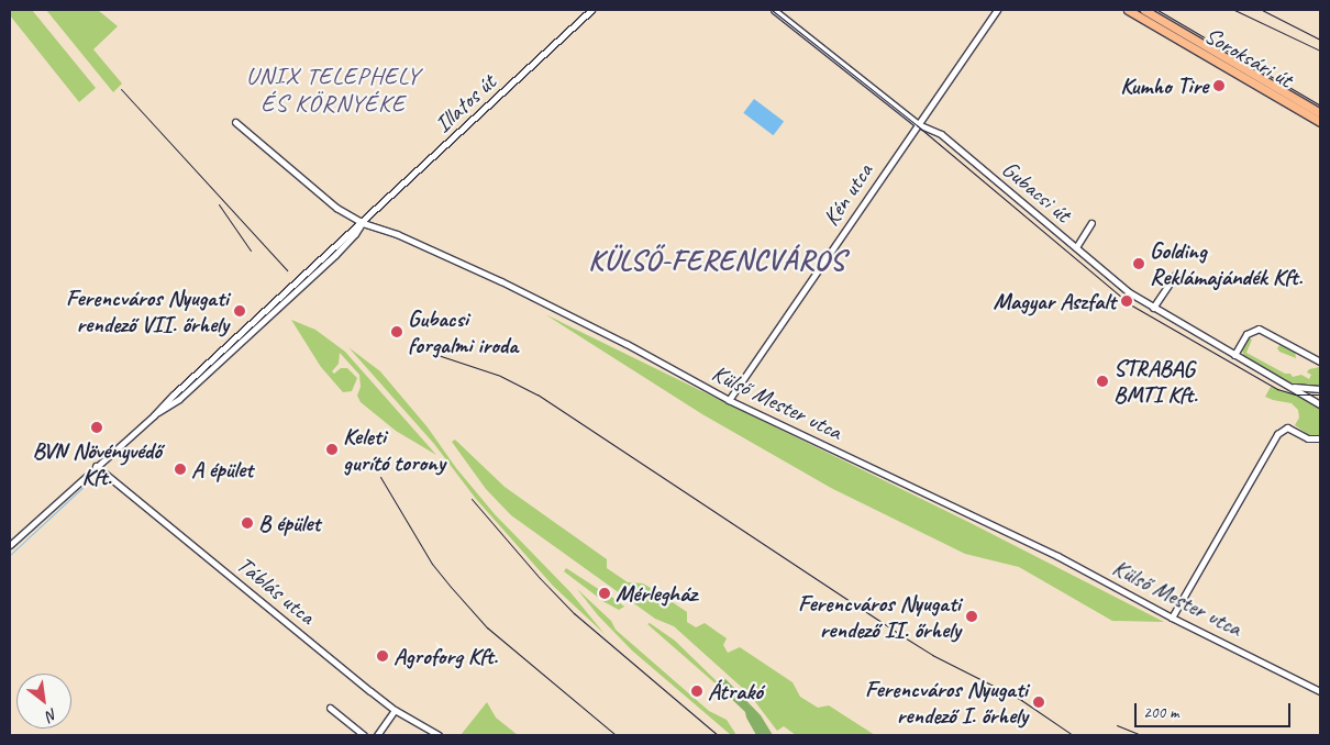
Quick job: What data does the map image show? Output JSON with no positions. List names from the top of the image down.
{
  "streets": {
    "main road": ["Soroksári út"],
    "street": [
      "Illatos út",
      "Gubacsi út",
      "Kén utca",
      "Külső Mester utca",
      "Táblás utca"
    ]
  },
  "crossings": [
    ["Illatos út", "Külső Mester utca"],
    ["Illatos út", "Táblás utca"],
    ["Gubacsi út", "Kén utca"],
    ["Kén utca", "Külső Mester utca"]
  ],
  "districts": ["UNIX TELEPHELY ÉS KÖRNYÉKE", "KÜLSŐ-FERENCVÁROS"],
  "places": [
    "Kumho Tire",
    "Golding Reklámajándék Kft.",
    "Magyar Aszfalt",
    "Ferencváros Nyugati rendező VII. őrhely",
    "Gubacsi forgalmi iroda",
    "STRABAG BMTI Kft.",
    "BVN Növényvédő Kft.",
    "Keleti gurító torony",
    "A épület",
    "B épület",
    "Mérlegház",
    "Ferencváros Nyugati rendező II. őrhely",
    "Agroforg Kft.",
    "Átrakó",
    "Ferencváros Nyugati rendező I. őrhely"
  ],
  "scale_bar": "200 m",
  "north": "bottom right"
}
